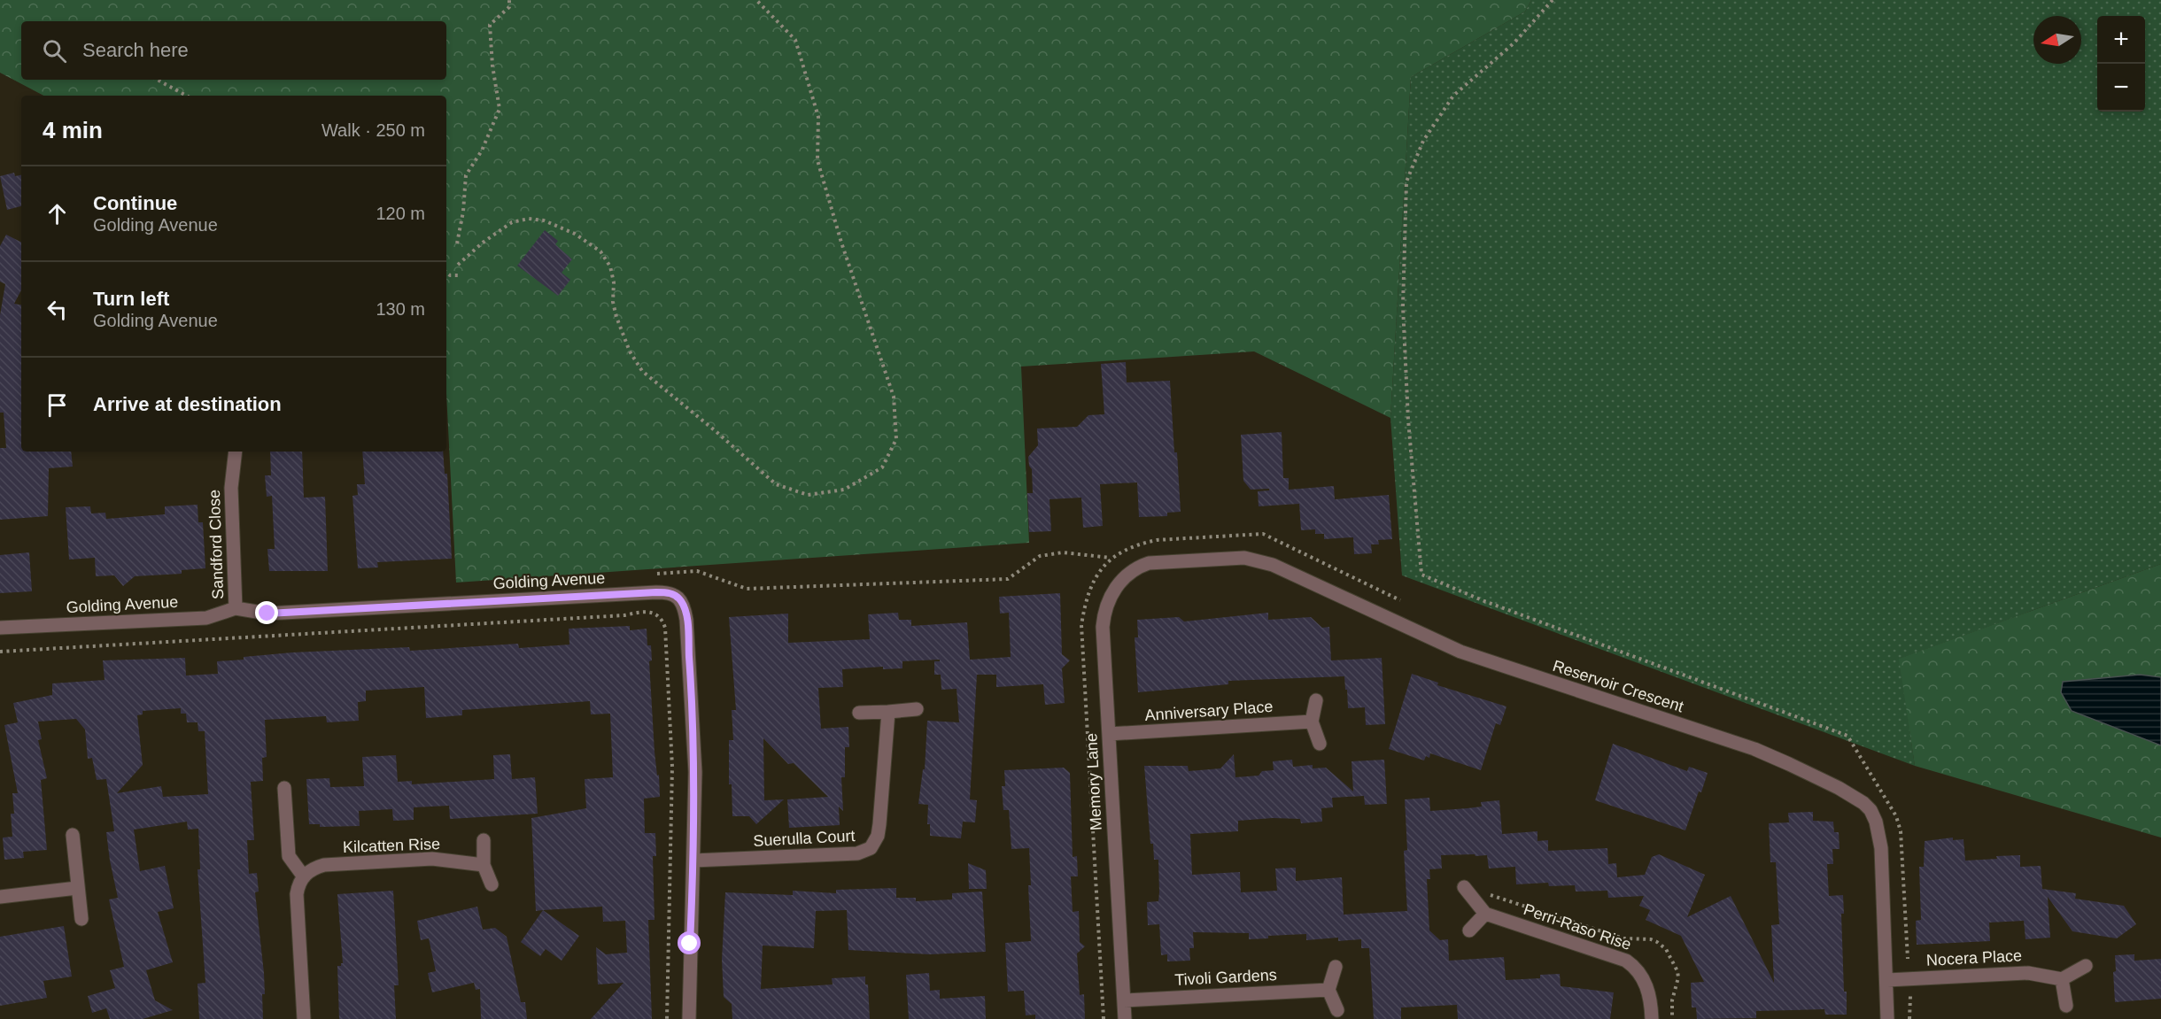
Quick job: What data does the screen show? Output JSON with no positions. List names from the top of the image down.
{
  "streets": {
    "street": [
      "Sandford Close",
      "Golding Avenue",
      "Reservoir Crescent",
      "Anniversary Place",
      "Memory Lane",
      "Suerulla Court",
      "Kilcatten Rise",
      "Perri-Raso Rise",
      "Nocera Place",
      "Tivoli Gardens"
    ]
  },
  "crossings": [
    ["Sandford Close", "Golding Avenue"],
    ["Golding Avenue", "Suerulla Court"],
    ["Reservoir Crescent", "Memory Lane"],
    ["Reservoir Crescent", "Nocera Place"],
    ["Anniversary Place", "Memory Lane"],
    ["Memory Lane", "Tivoli Gardens"]
  ],
  "north": "left",
  "page": {
    "map_buttons": ["+", "−"],
    "search": "Search here",
    "heading": ["4 min", "Walk · 250 m"],
    "list": [
      ["Continue", "Golding Avenue", "120 m"],
      ["Turn left", "Golding Avenue", "130 m"],
      "Arrive at destination"
    ]
  }
}
